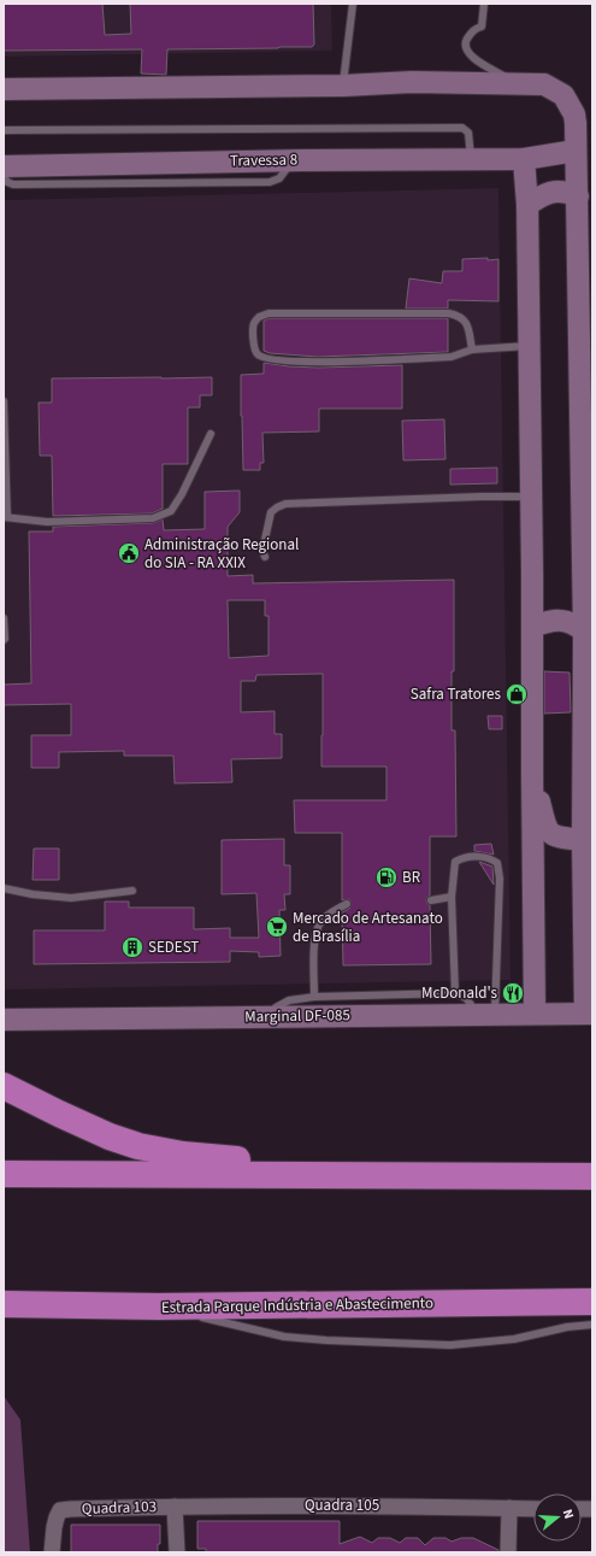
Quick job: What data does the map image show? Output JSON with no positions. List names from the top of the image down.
{
  "streets": {
    "highway": ["Estrada Parque Indústria e Abastecimento"],
    "main road": ["Travessa 8", "Marginal DF-085"],
    "street": ["Quadra 105", "Quadra 103"]
  },
  "crossings": [
    ["Quadra 105", "Quadra 103"]
  ],
  "places": {
    "public building": ["Administração Regional do SIA - RA XXIX"],
    "shop": ["Safra Tratores"],
    "fuel station": ["BR"],
    "supermarket": ["Mercado de Artesanato de Brasília"],
    "building": ["SEDEST"],
    "restaurant": ["McDonald's"]
  },
  "north": "right"
}
